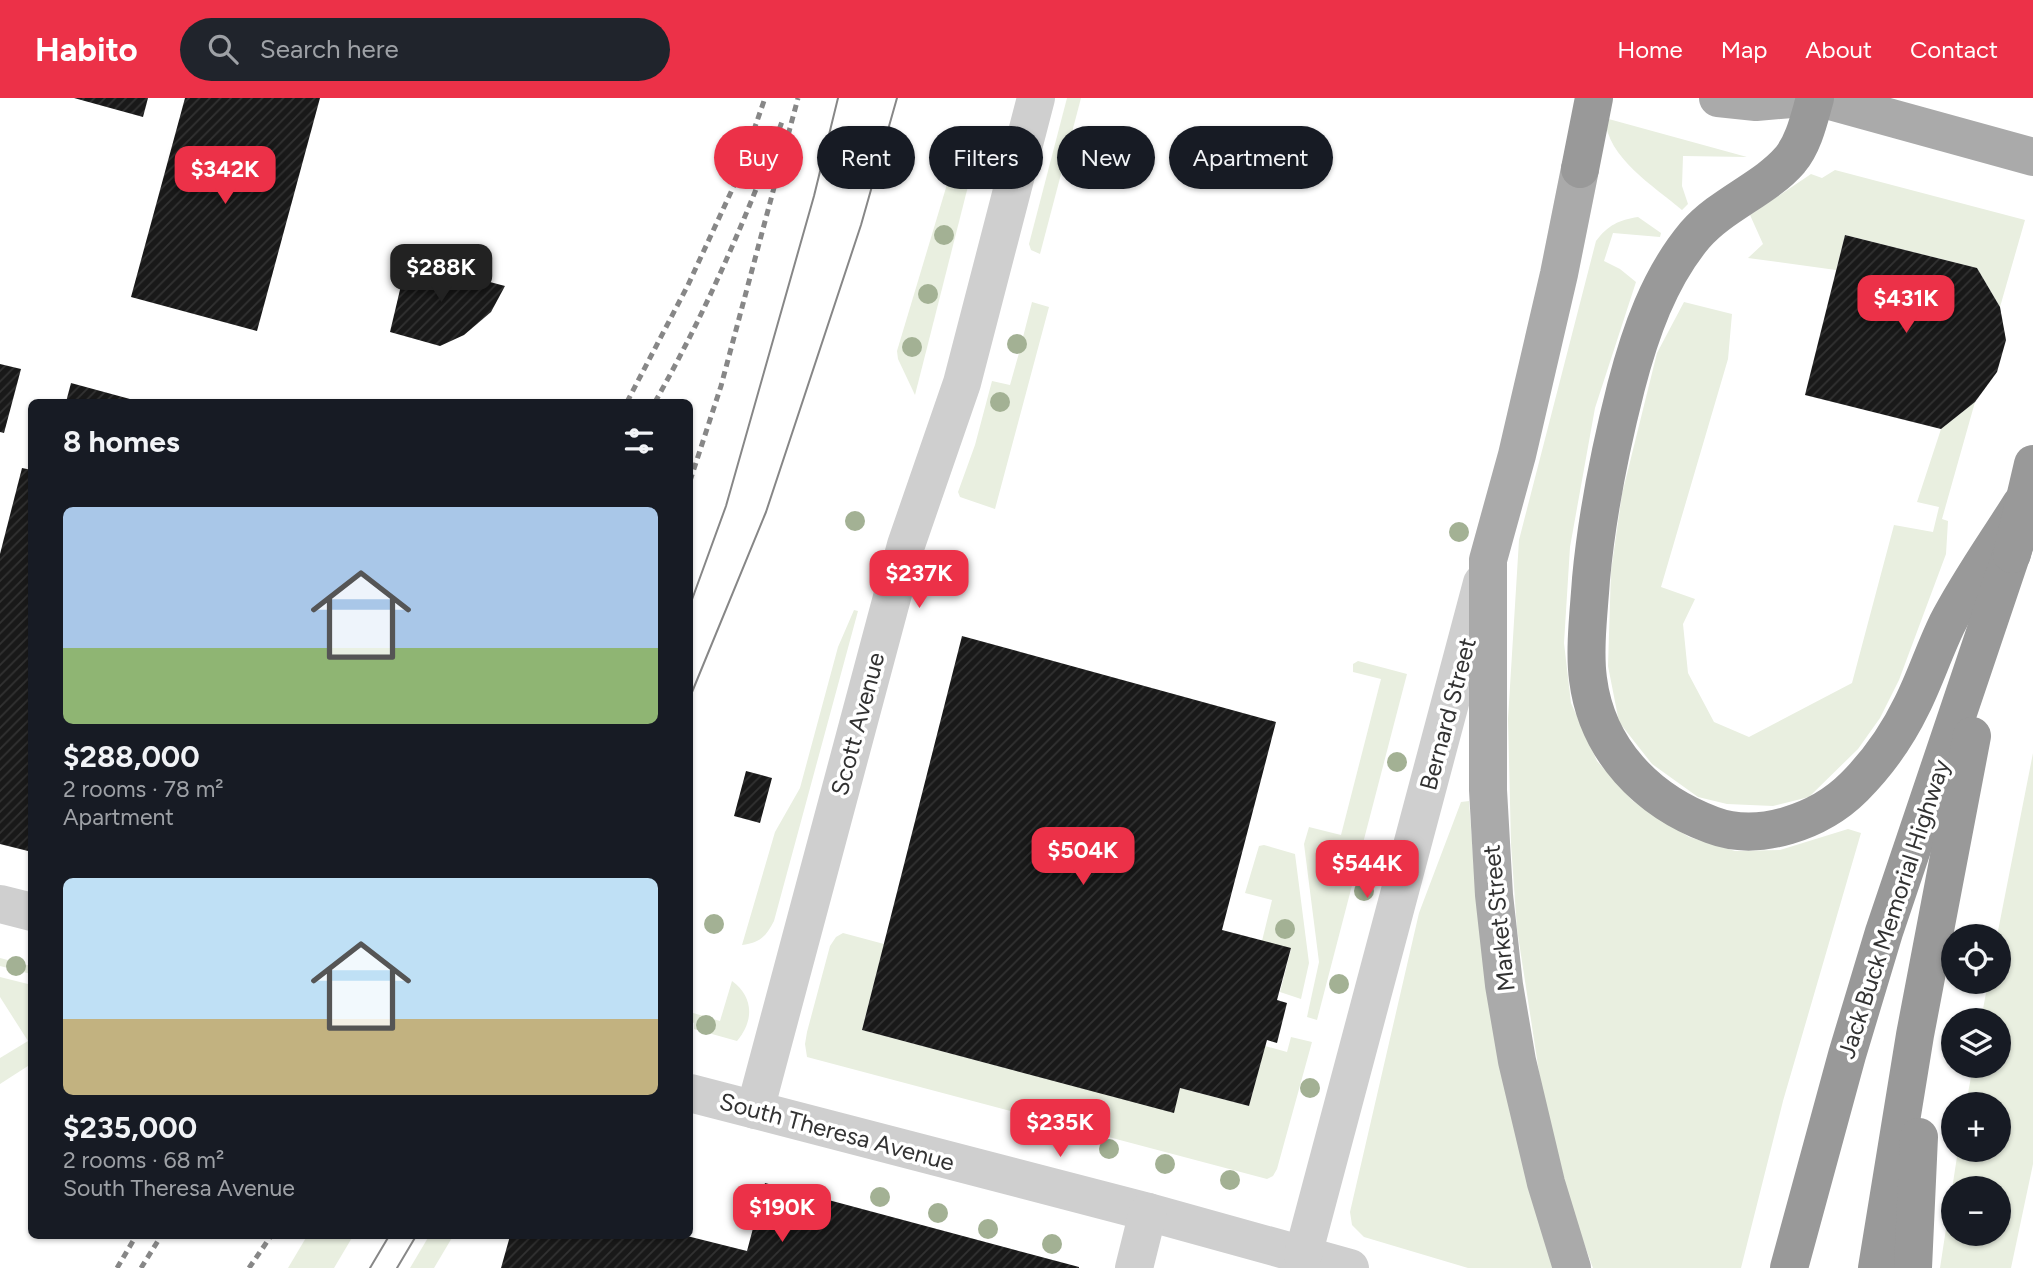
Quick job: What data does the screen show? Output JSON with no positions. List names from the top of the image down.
{
  "streets": {
    "highway": ["Jack Buck Memorial Highway"],
    "main road": ["Bernard Street", "Market Street"],
    "street": ["Scott Avenue", "South Theresa Avenue"]
  },
  "crossings": [
    ["Bernard Street", "Market Street"],
    ["Bernard Street", "South Theresa Avenue"],
    ["Scott Avenue", "South Theresa Avenue"]
  ],
  "page": {
    "header": "Habito",
    "search": "Search here",
    "nav": [
      "Home",
      "Map",
      "About",
      "Contact"
    ],
    "chip": [
      "Buy",
      "Rent",
      "Filters",
      "New",
      "Apartment"
    ],
    "price": [
      "$342K",
      "$288K",
      "$431K",
      "$237K",
      "$504K",
      "$544K",
      "$235K",
      "$190K"
    ],
    "heading": "8 homes",
    "list": [
      {
        "name": "$288,000",
        "note": "2 rooms · 78 m² · Apartment"
      },
      {
        "name": "$235,000",
        "note": "2 rooms · 68 m² · South Theresa Avenue"
      }
    ],
    "map_buttons": ["+", "−"]
  }
}
